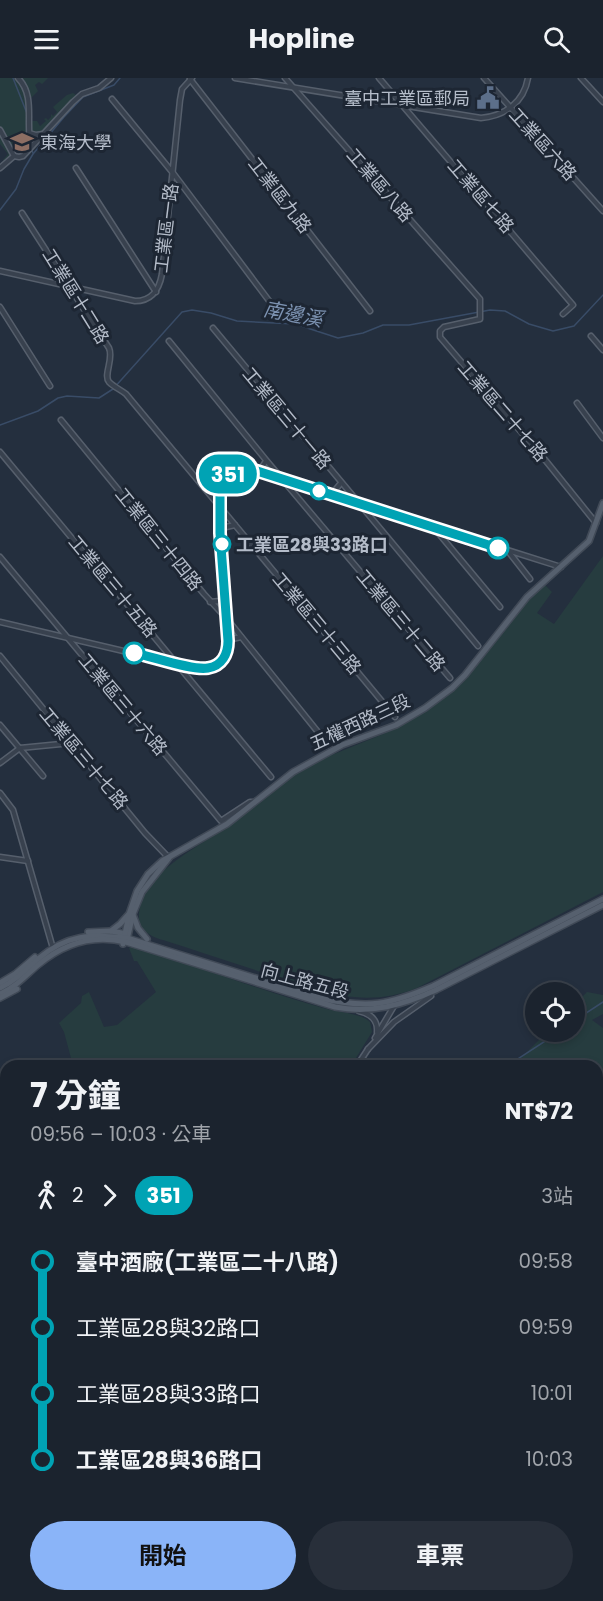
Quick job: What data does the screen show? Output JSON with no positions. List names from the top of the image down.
{
  "streets": {
    "main road": ["五權西路三段", "向上路五段"],
    "street": [
      "工業區六路",
      "工業區八路",
      "工業區九路",
      "工業區七路",
      "工業區一路",
      "工業區十二路",
      "工業區二十七路",
      "工業區三十一路",
      "工業區三十四路",
      "工業區三十五路",
      "工業區三十二路",
      "工業區三十三路",
      "工業區三十六路",
      "工業區三十七路"
    ]
  },
  "crossings": [
    ["工業區八路", "工業區二十七路"],
    ["工業區九路", "工業區一路"],
    ["工業區一路", "工業區十二路"],
    ["工業區十二路", "工業區三十三路"],
    ["工業區二十七路", "五權西路三段"],
    ["工業區三十六路", "五權西路三段"],
    ["五權西路三段", "工業區三十七路"],
    ["五權西路三段", "向上路五段"]
  ],
  "water": ["南邊溪"],
  "places": {
    "public building": ["臺中工業區郵局"],
    "school or university": ["東海大學"],
    "other": ["工業區28與33路口"]
  },
  "lines": ["bus line 351"],
  "page": {
    "header": "Hopline",
    "on_map": "351",
    "heading": ["7 分鐘", "09:56 – 10:03 · 公車", "NT$72"],
    "legs": ["2", "351", "3站"],
    "list": [
      {
        "name": "臺中酒廠(工業區二十八路)",
        "value": "09:58"
      },
      {
        "name": "工業區28與32路口",
        "value": "09:59"
      },
      {
        "name": "工業區28與33路口",
        "value": "10:01"
      },
      {
        "name": "工業區28與36路口",
        "value": "10:03"
      }
    ],
    "buttons": ["開始", "車票"]
  }
}
